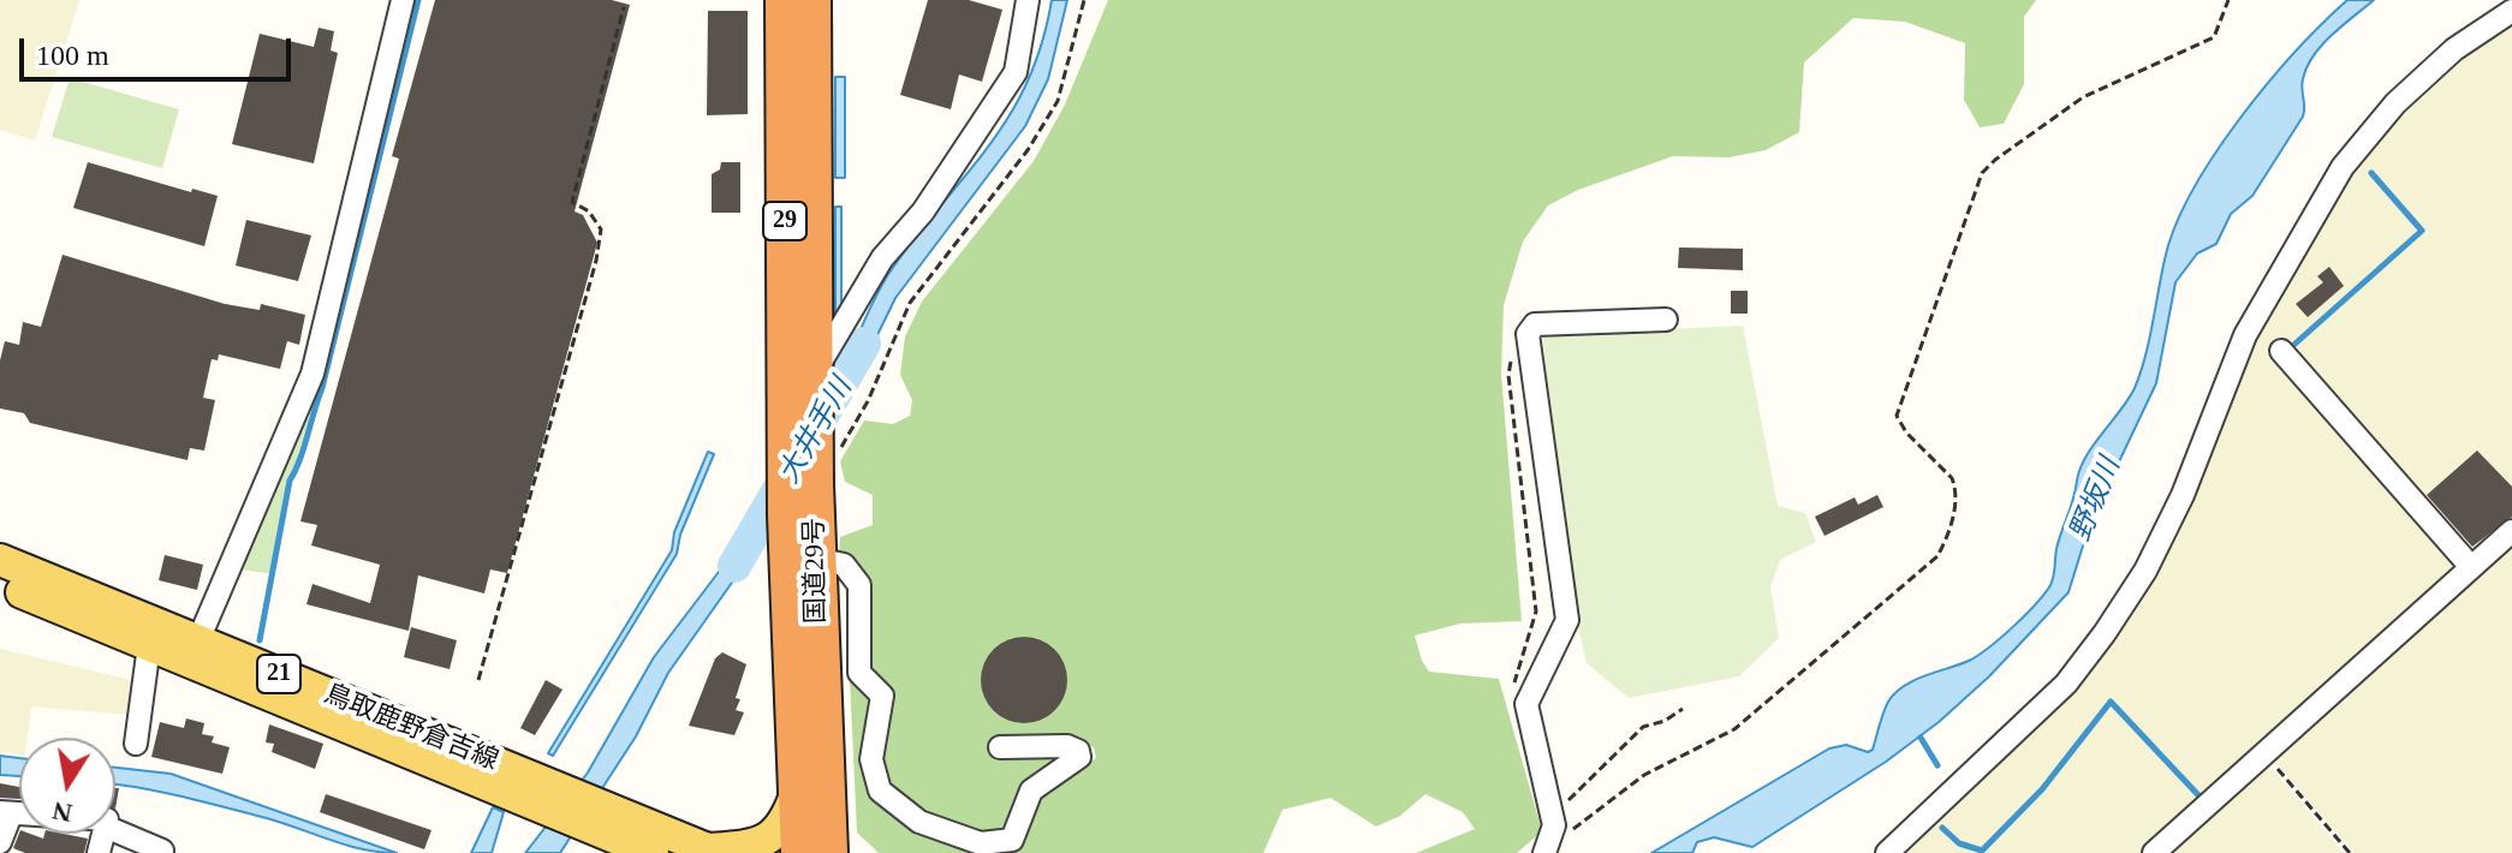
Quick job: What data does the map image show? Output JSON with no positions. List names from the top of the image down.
{
  "streets": {
    "highway": ["29", "国道29号"],
    "main road": ["21", "鳥取鹿野倉吉線"]
  },
  "water": ["大井手川", "野坂川"],
  "scale_bar": "100 m",
  "north": "bottom"
}
